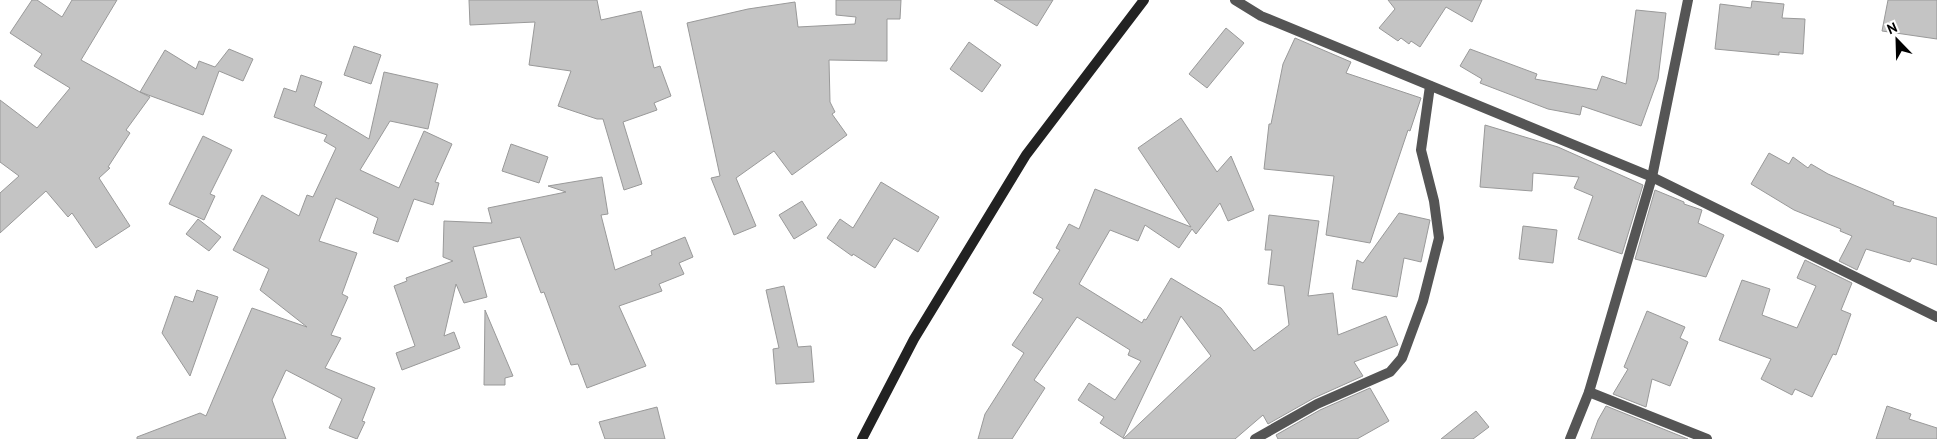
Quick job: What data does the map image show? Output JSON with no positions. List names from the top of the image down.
{
  "north": "top left"
}
